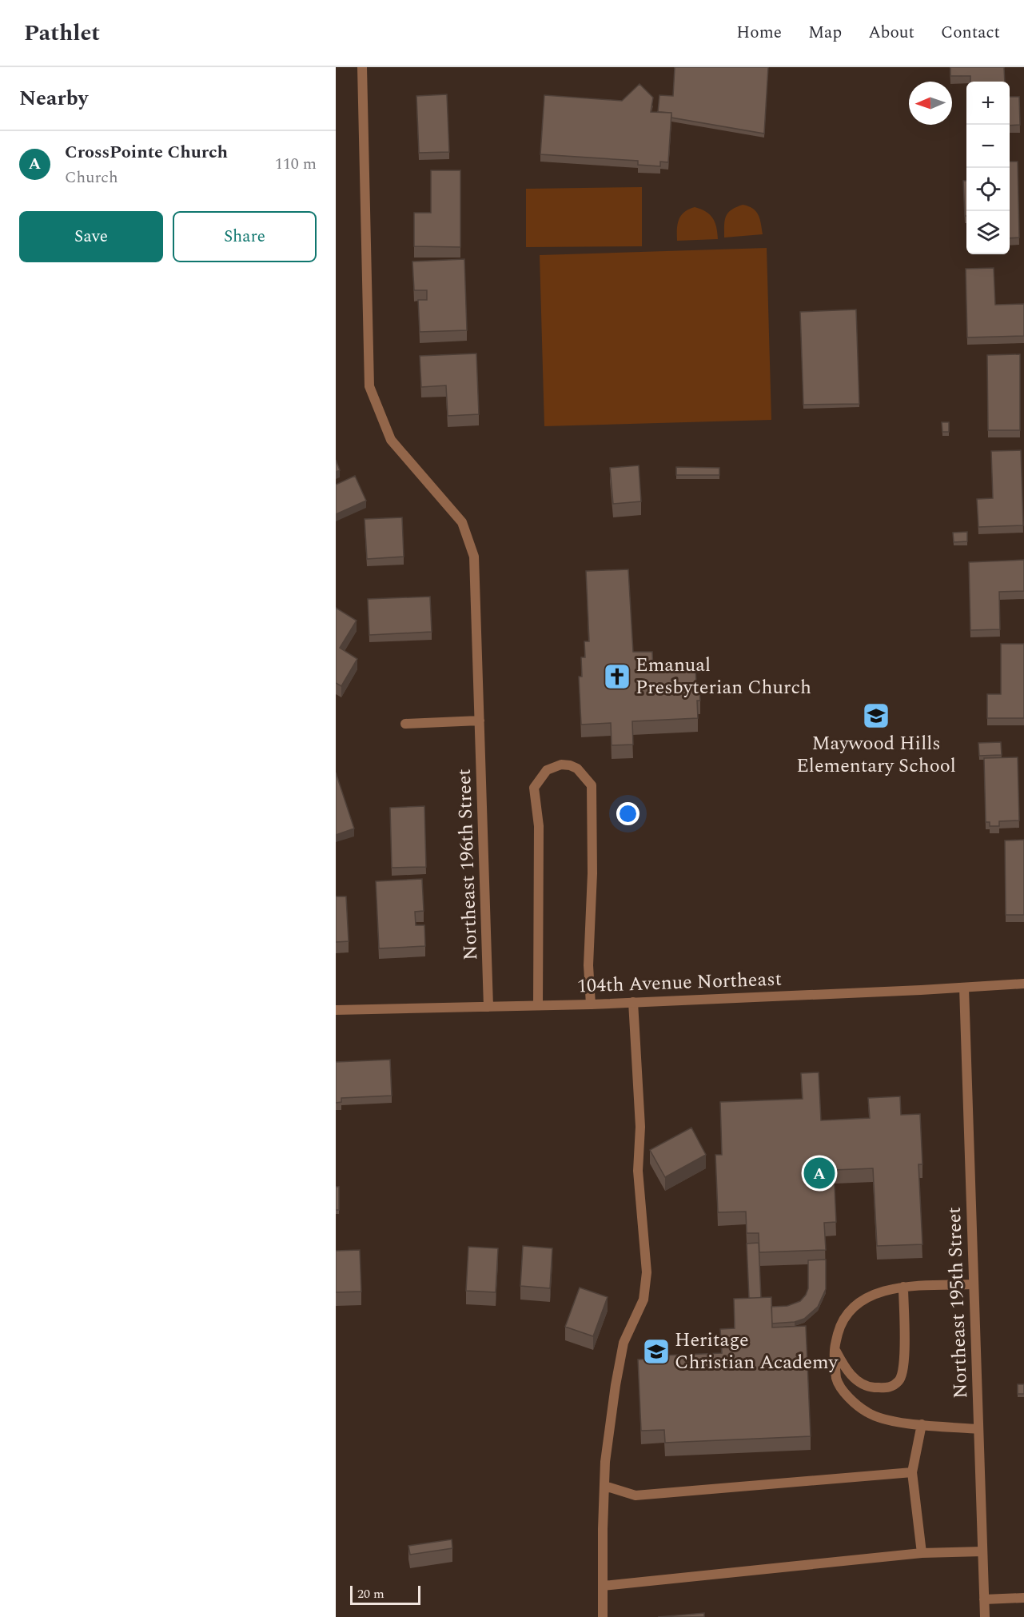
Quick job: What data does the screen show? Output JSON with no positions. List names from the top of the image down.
{
  "streets": {
    "street": ["Northeast 196th Street", "104th Avenue Northeast", "Northeast 195th Street"]
  },
  "crossings": [
    ["Northeast 196th Street", "104th Avenue Northeast"],
    ["104th Avenue Northeast", "Northeast 195th Street"]
  ],
  "places": {
    "church": ["Emanual Presbyterian Church"],
    "school or university": ["Maywood Hills Elementary School", "Heritage Christian Academy"]
  },
  "scale_bar": "20 m",
  "north": "left",
  "page": {
    "header": "Pathlet",
    "nav": [
      "Home",
      "Map",
      "About",
      "Contact"
    ],
    "heading": "Nearby",
    "map_buttons": ["+", "−"],
    "list": [
      {
        "mark": "A",
        "name": "CrossPointe Church",
        "note": "Church",
        "value": "110 m"
      }
    ],
    "buttons": ["Save", "Share"],
    "pins": "A",
    "scale": "20 m"
  }
}
